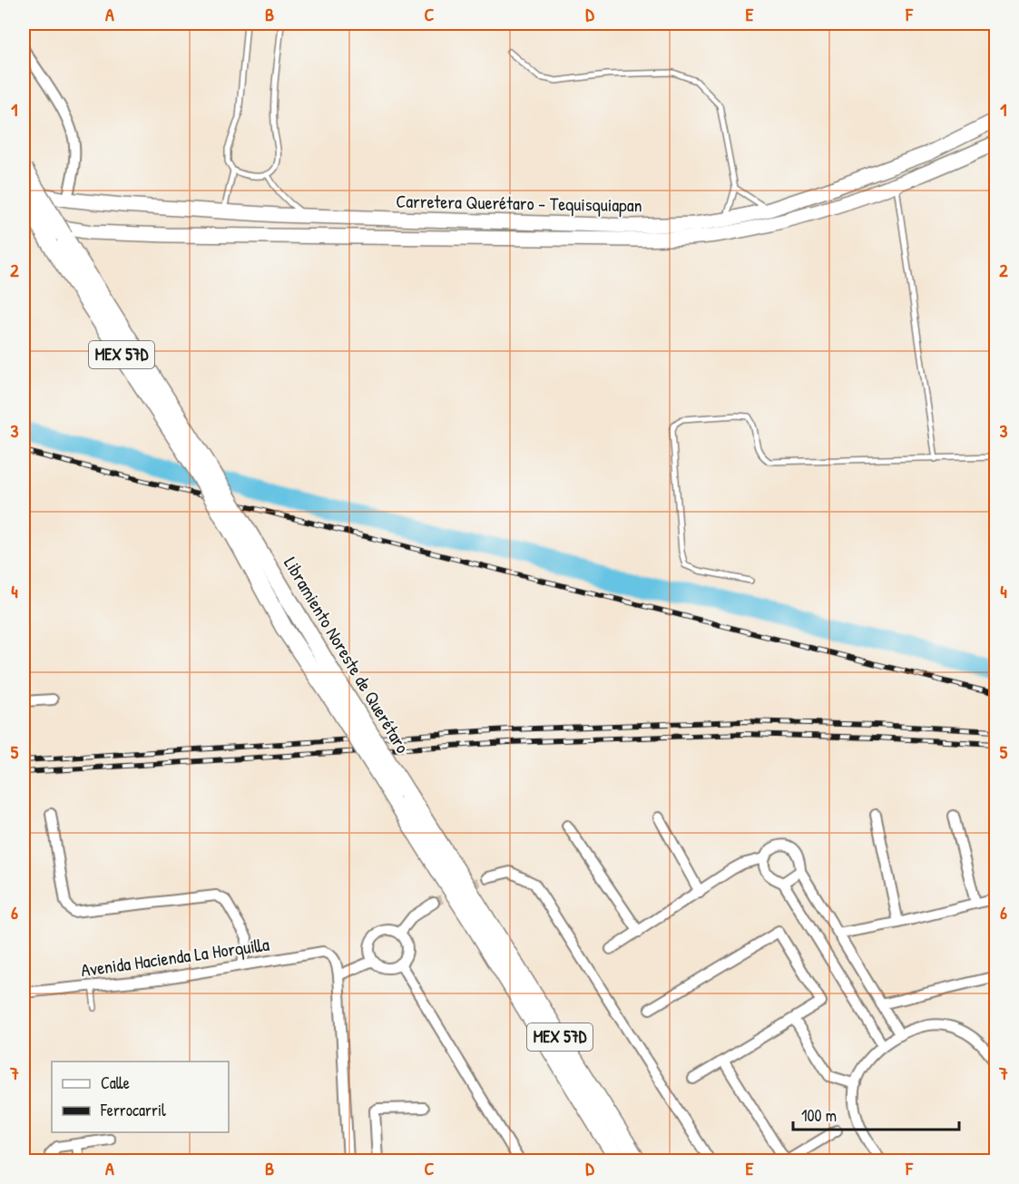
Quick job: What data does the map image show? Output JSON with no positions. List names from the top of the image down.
{
  "streets": {
    "highway": ["MEX 57D", "Libramiento Noreste de Querétaro"],
    "main road": ["Carretera Querétaro - Tequisquiapan"],
    "street": ["Avenida Hacienda La Horquilla"]
  },
  "legend": ["Calle", "Ferrocarril"],
  "scale_bar": "100 m",
  "grid": {
    "columns": [
      "A",
      "B",
      "C",
      "D",
      "E",
      "F"
    ],
    "rows": [
      "1",
      "2",
      "3",
      "4",
      "5",
      "6",
      "7"
    ]
  }
}
